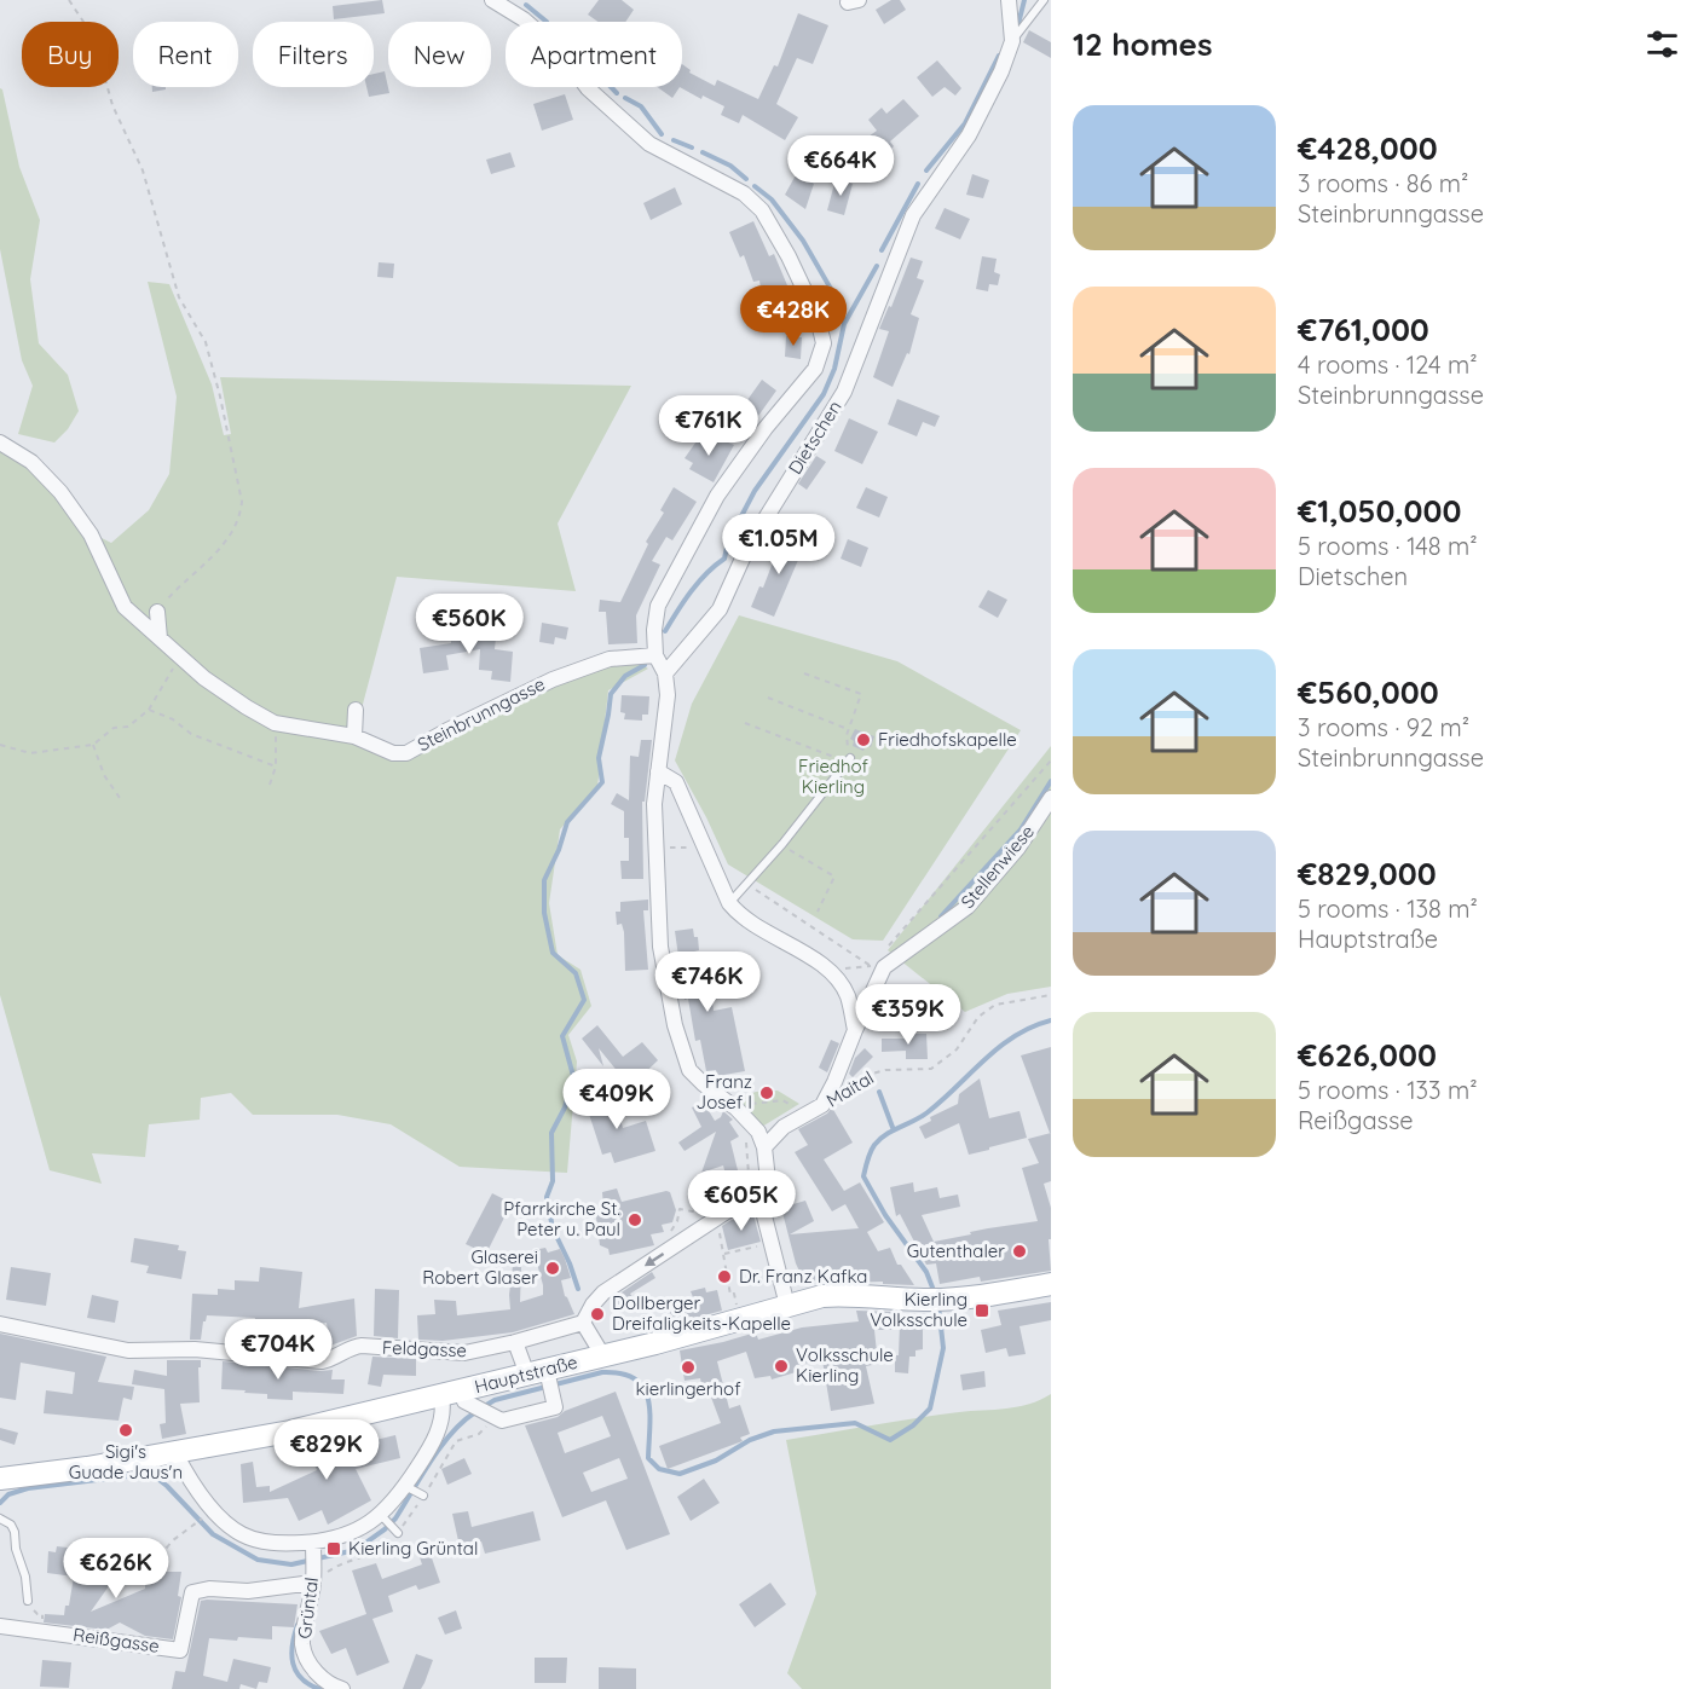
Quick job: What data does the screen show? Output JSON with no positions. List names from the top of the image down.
{
  "streets": {
    "main road": ["Hauptstraße"],
    "street": [
      "Dietschen",
      "Steinbrunngasse",
      "Stellenwiese",
      "Maital",
      "Feldgasse",
      "Grüntal",
      "Reißgasse"
    ]
  },
  "crossings": [
    ["Stellenwiese", "Maital"],
    ["Feldgasse", "Hauptstraße"],
    ["Grüntal", "Reißgasse"]
  ],
  "parks": ["Friedhof Kierling"],
  "places": {
    "other": [
      "Friedhofskapelle",
      "Franz Josef I",
      "Pfarrkirche St. Peter u. Paul",
      "Gutenthaler",
      "Glaserei Robert Glaser",
      "Dr. Franz Kafka",
      "Dollberger Dreifaligkeits-Kapelle",
      "Volksschule Kierling",
      "kierlingerhof",
      "Sigi's Guade Jaus'n"
    ],
    "transit": ["Kierling Volksschule", "Kierling Grüntal"]
  },
  "page": {
    "heading": "12 homes",
    "chip": [
      "Buy",
      "Rent",
      "Filters",
      "New",
      "Apartment"
    ],
    "list": [
      {
        "name": "€428,000",
        "note": "3 rooms · 86 m² · Steinbrunngasse"
      },
      {
        "name": "€761,000",
        "note": "4 rooms · 124 m² · Steinbrunngasse"
      },
      {
        "name": "€1,050,000",
        "note": "5 rooms · 148 m² · Dietschen"
      },
      {
        "name": "€560,000",
        "note": "3 rooms · 92 m² · Steinbrunngasse"
      },
      {
        "name": "€829,000",
        "note": "5 rooms · 138 m² · Hauptstraße"
      },
      {
        "name": "€626,000",
        "note": "5 rooms · 133 m² · Reißgasse"
      }
    ],
    "price": [
      "€664K",
      "€428K",
      "€761K",
      "€1.05M",
      "€560K",
      "€746K",
      "€359K",
      "€409K",
      "€605K",
      "€704K",
      "€829K",
      "€626K"
    ]
  }
}
